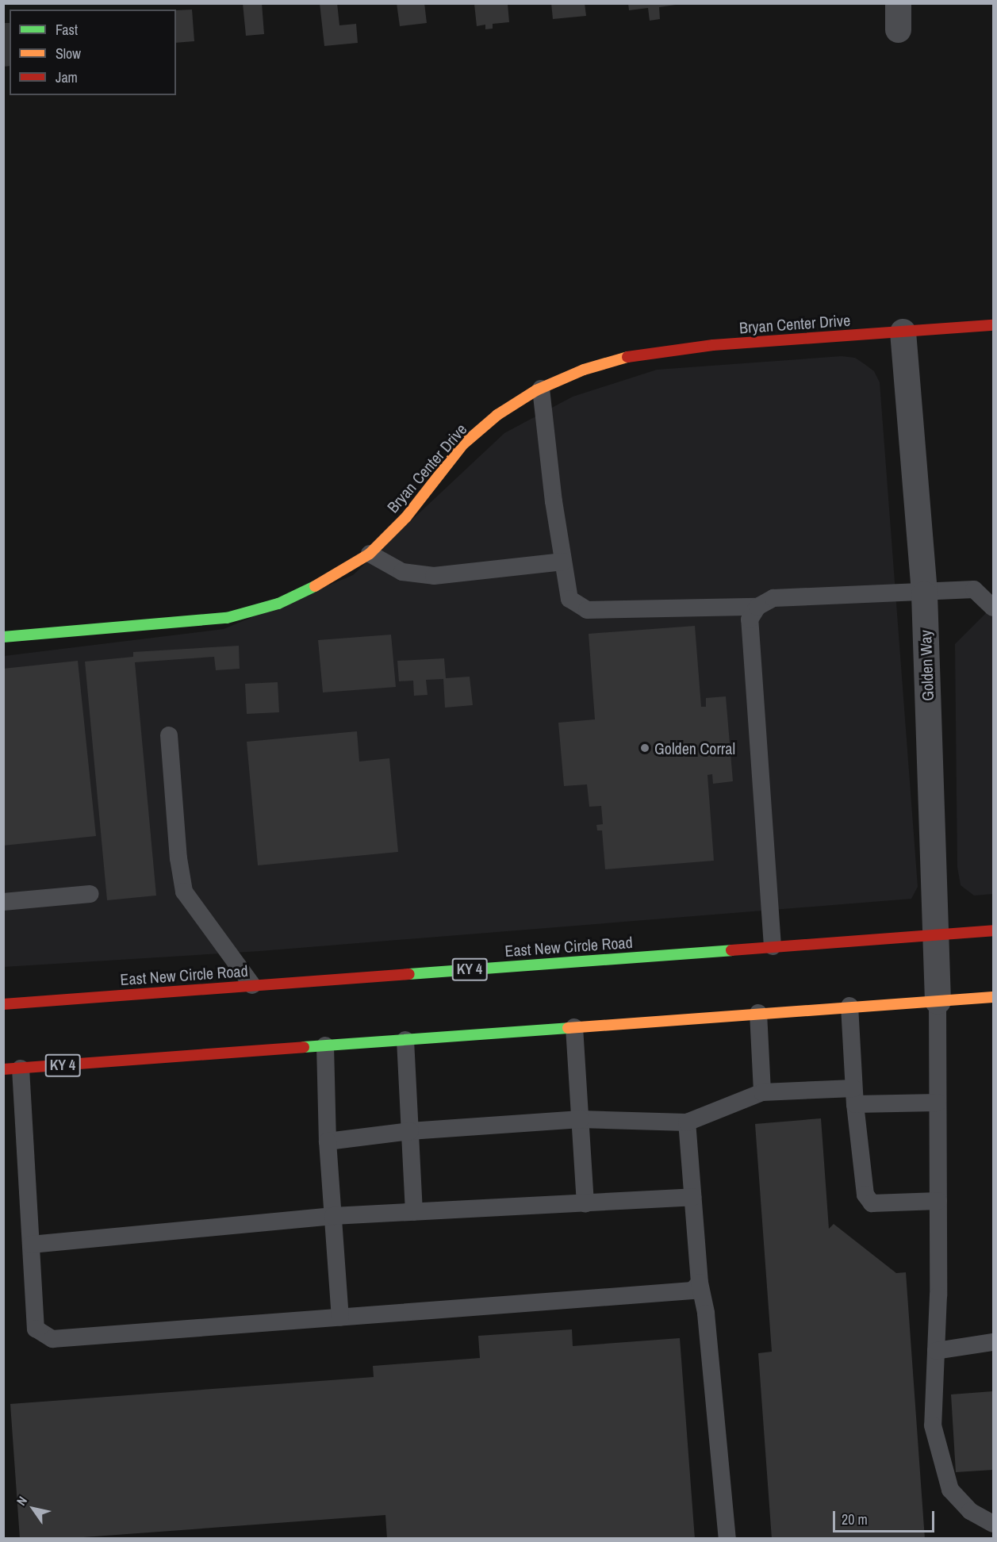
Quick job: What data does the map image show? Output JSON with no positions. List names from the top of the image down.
{
  "streets": {
    "main road": ["Bryan Center Drive", "East New Circle Road", "KY 4"],
    "street": ["Golden Way"]
  },
  "crossings": [
    ["Bryan Center Drive", "Golden Way"],
    ["Golden Way", "East New Circle Road"],
    ["Golden Way", "KY 4"]
  ],
  "places": ["Golden Corral"],
  "legend": ["Fast", "Slow", "Jam"],
  "scale_bar": "20 m",
  "north": "top left"
}
